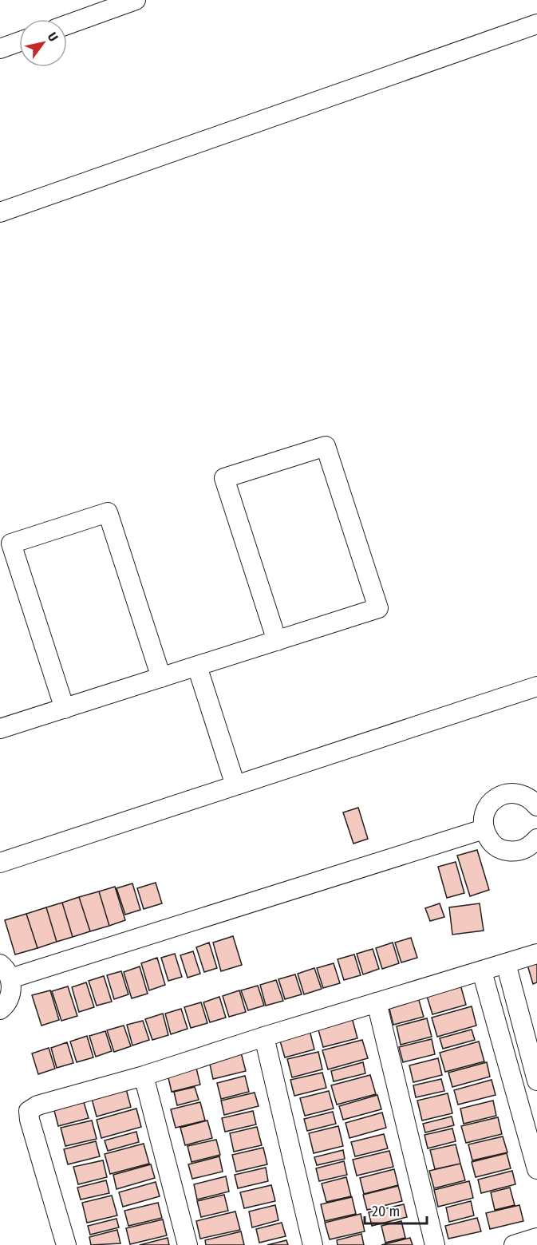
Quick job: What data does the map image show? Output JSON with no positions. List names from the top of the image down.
{
  "scale_bar": "20 m",
  "north": "top right"
}
